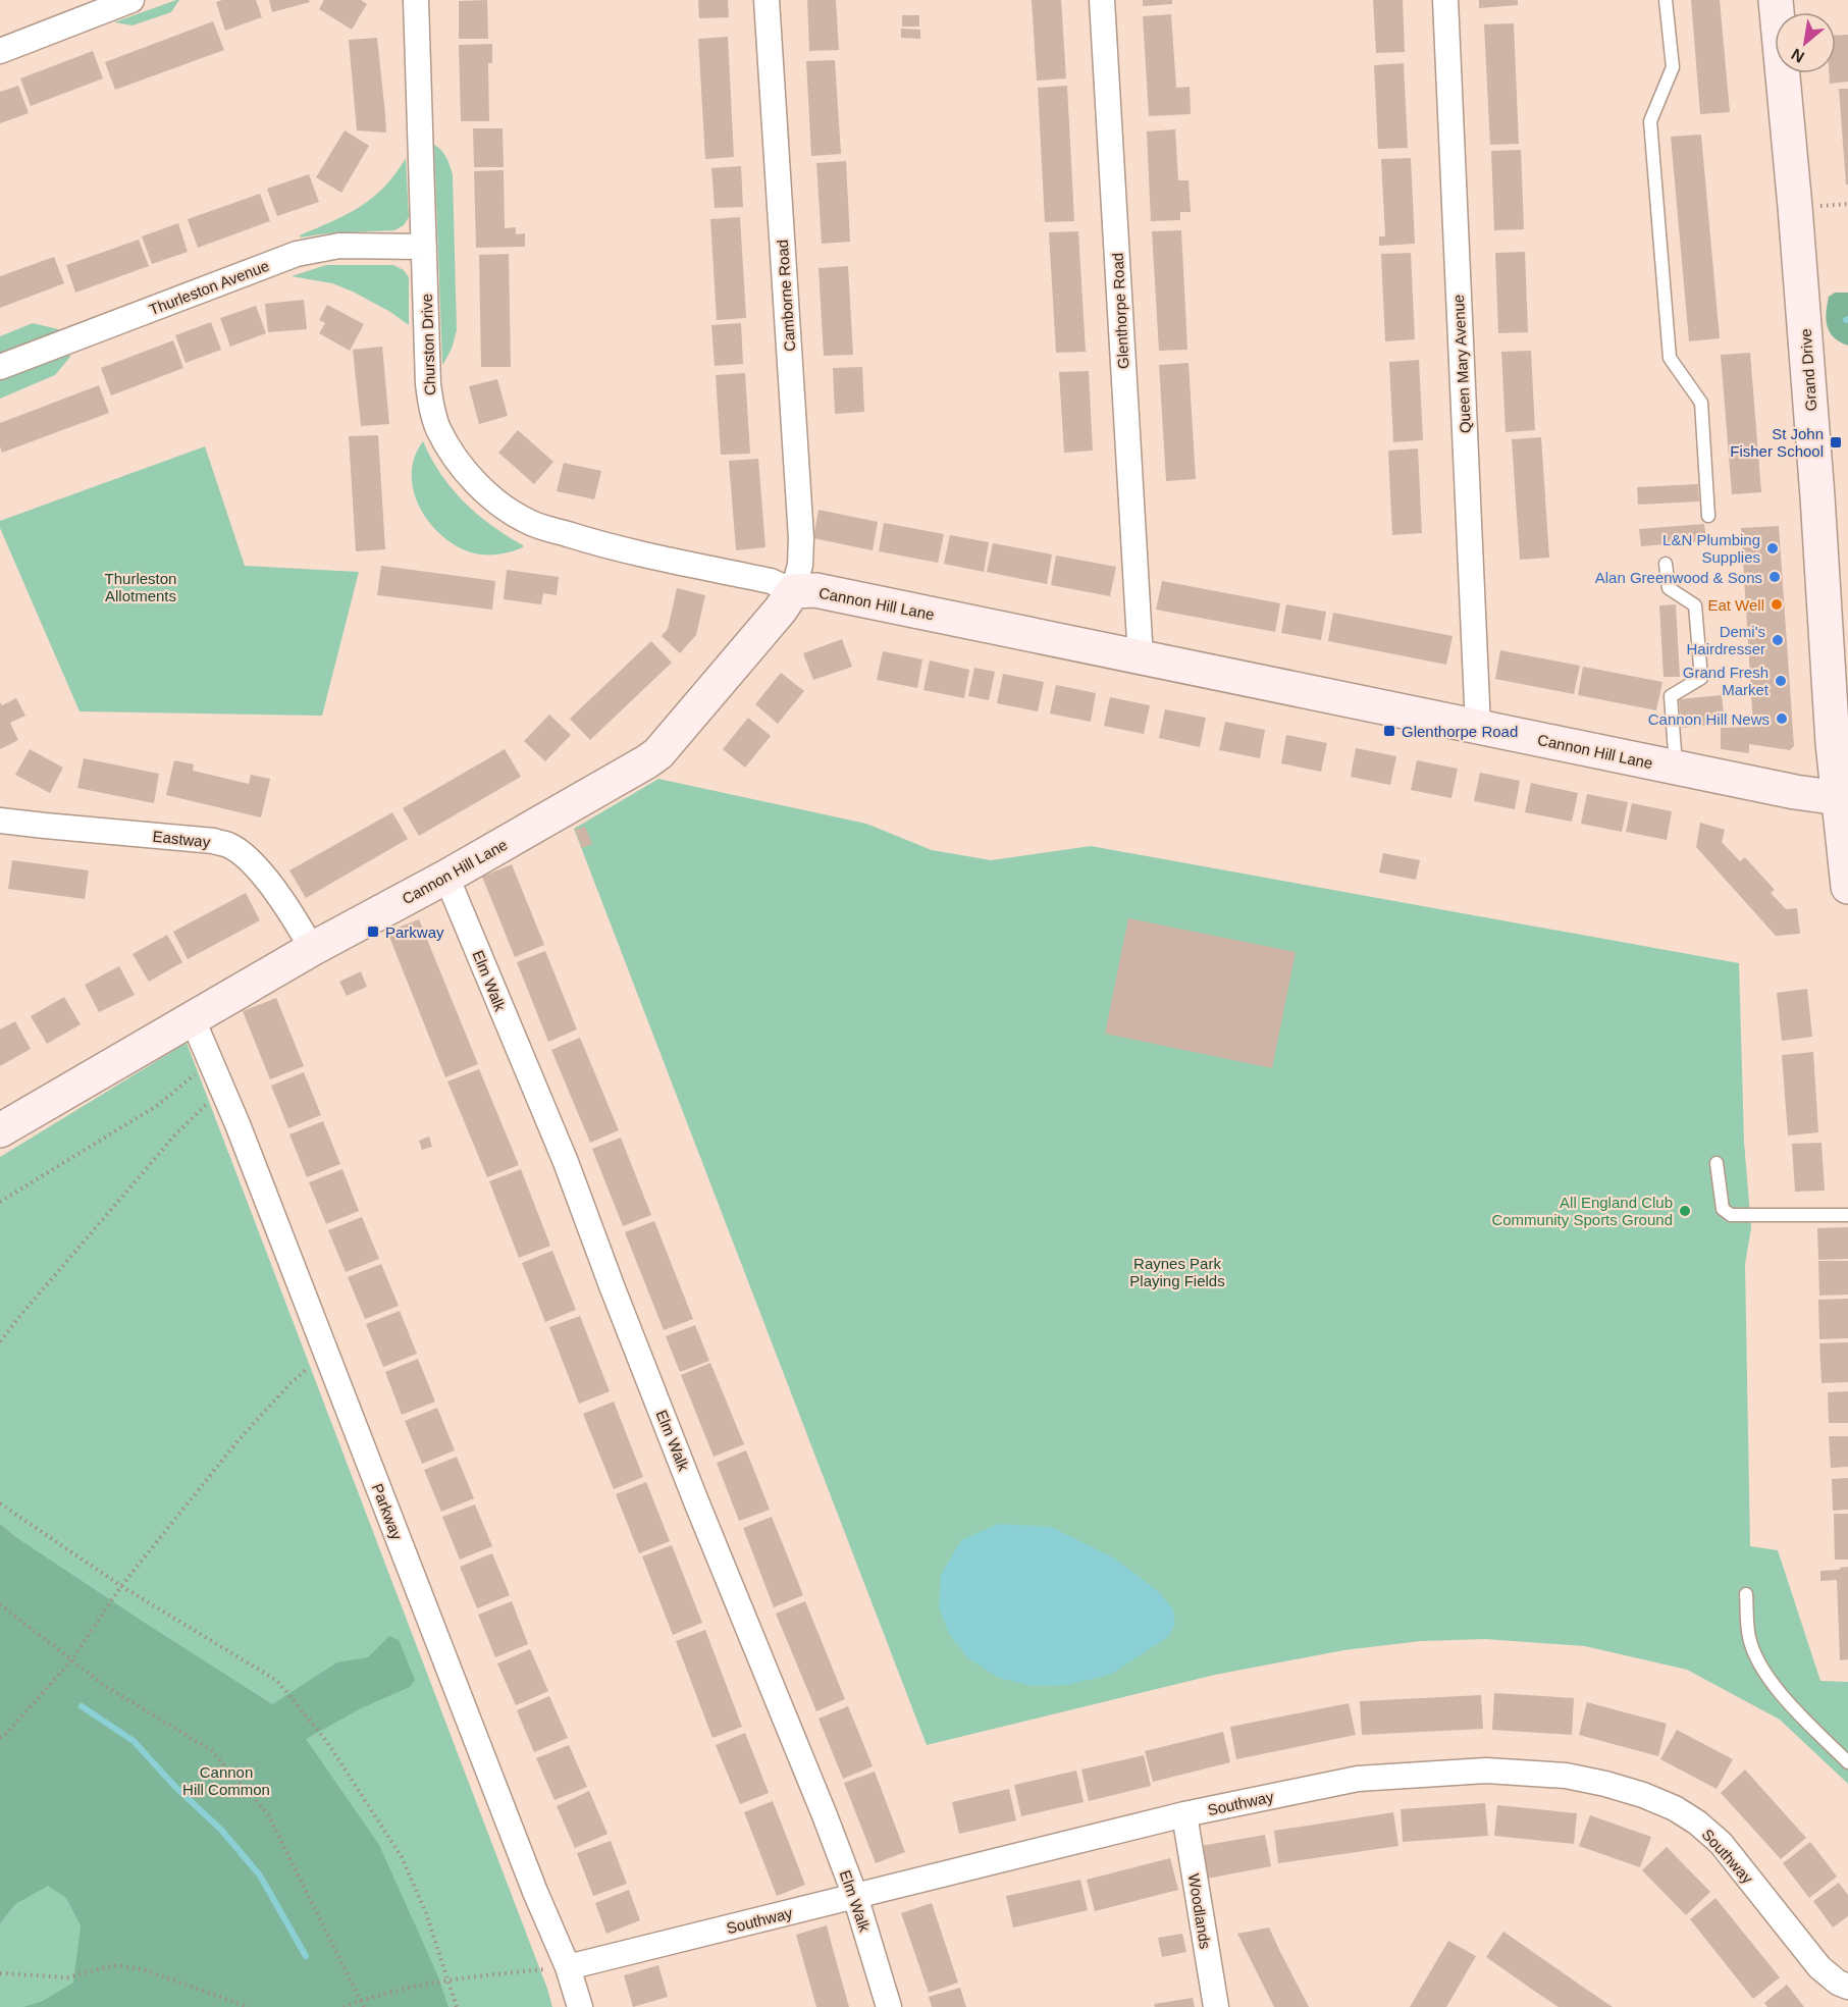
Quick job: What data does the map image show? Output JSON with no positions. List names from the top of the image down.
{
  "streets": {
    "street": [
      "Thurleston Avenue",
      "Camborne Road",
      "Glenthorpe Road",
      "Churston Drive",
      "Queen Mary Avenue",
      "Grand Drive",
      "Cannon Hill Lane",
      "Eastway",
      "Elm Walk",
      "Parkway",
      "Southway",
      "Woodlands"
    ]
  },
  "crossings": [
    ["Thurleston Avenue", "Churston Drive"],
    ["Camborne Road", "Churston Drive"],
    ["Camborne Road", "Cannon Hill Lane"],
    ["Glenthorpe Road", "Cannon Hill Lane"],
    ["Churston Drive", "Cannon Hill Lane"],
    ["Queen Mary Avenue", "Cannon Hill Lane"],
    ["Grand Drive", "Cannon Hill Lane"],
    ["Cannon Hill Lane", "Eastway"],
    ["Cannon Hill Lane", "Elm Walk"],
    ["Cannon Hill Lane", "Parkway"],
    ["Elm Walk", "Southway"],
    ["Parkway", "Southway"],
    ["Southway", "Woodlands"]
  ],
  "parks": ["Thurleston Allotments", "Raynes Park Playing Fields", "Cannon Hill Common"],
  "places": {
    "transit": ["St John Fisher School", "Glenthorpe Road", "Parkway"],
    "other": [
      "L&N Plumbing Supplies",
      "Alan Greenwood & Sons",
      "Eat Well",
      "Demi's Hairdresser",
      "Grand Fresh Market",
      "Cannon Hill News",
      "All England Club Community Sports Ground"
    ]
  },
  "north": "bottom left"
}
